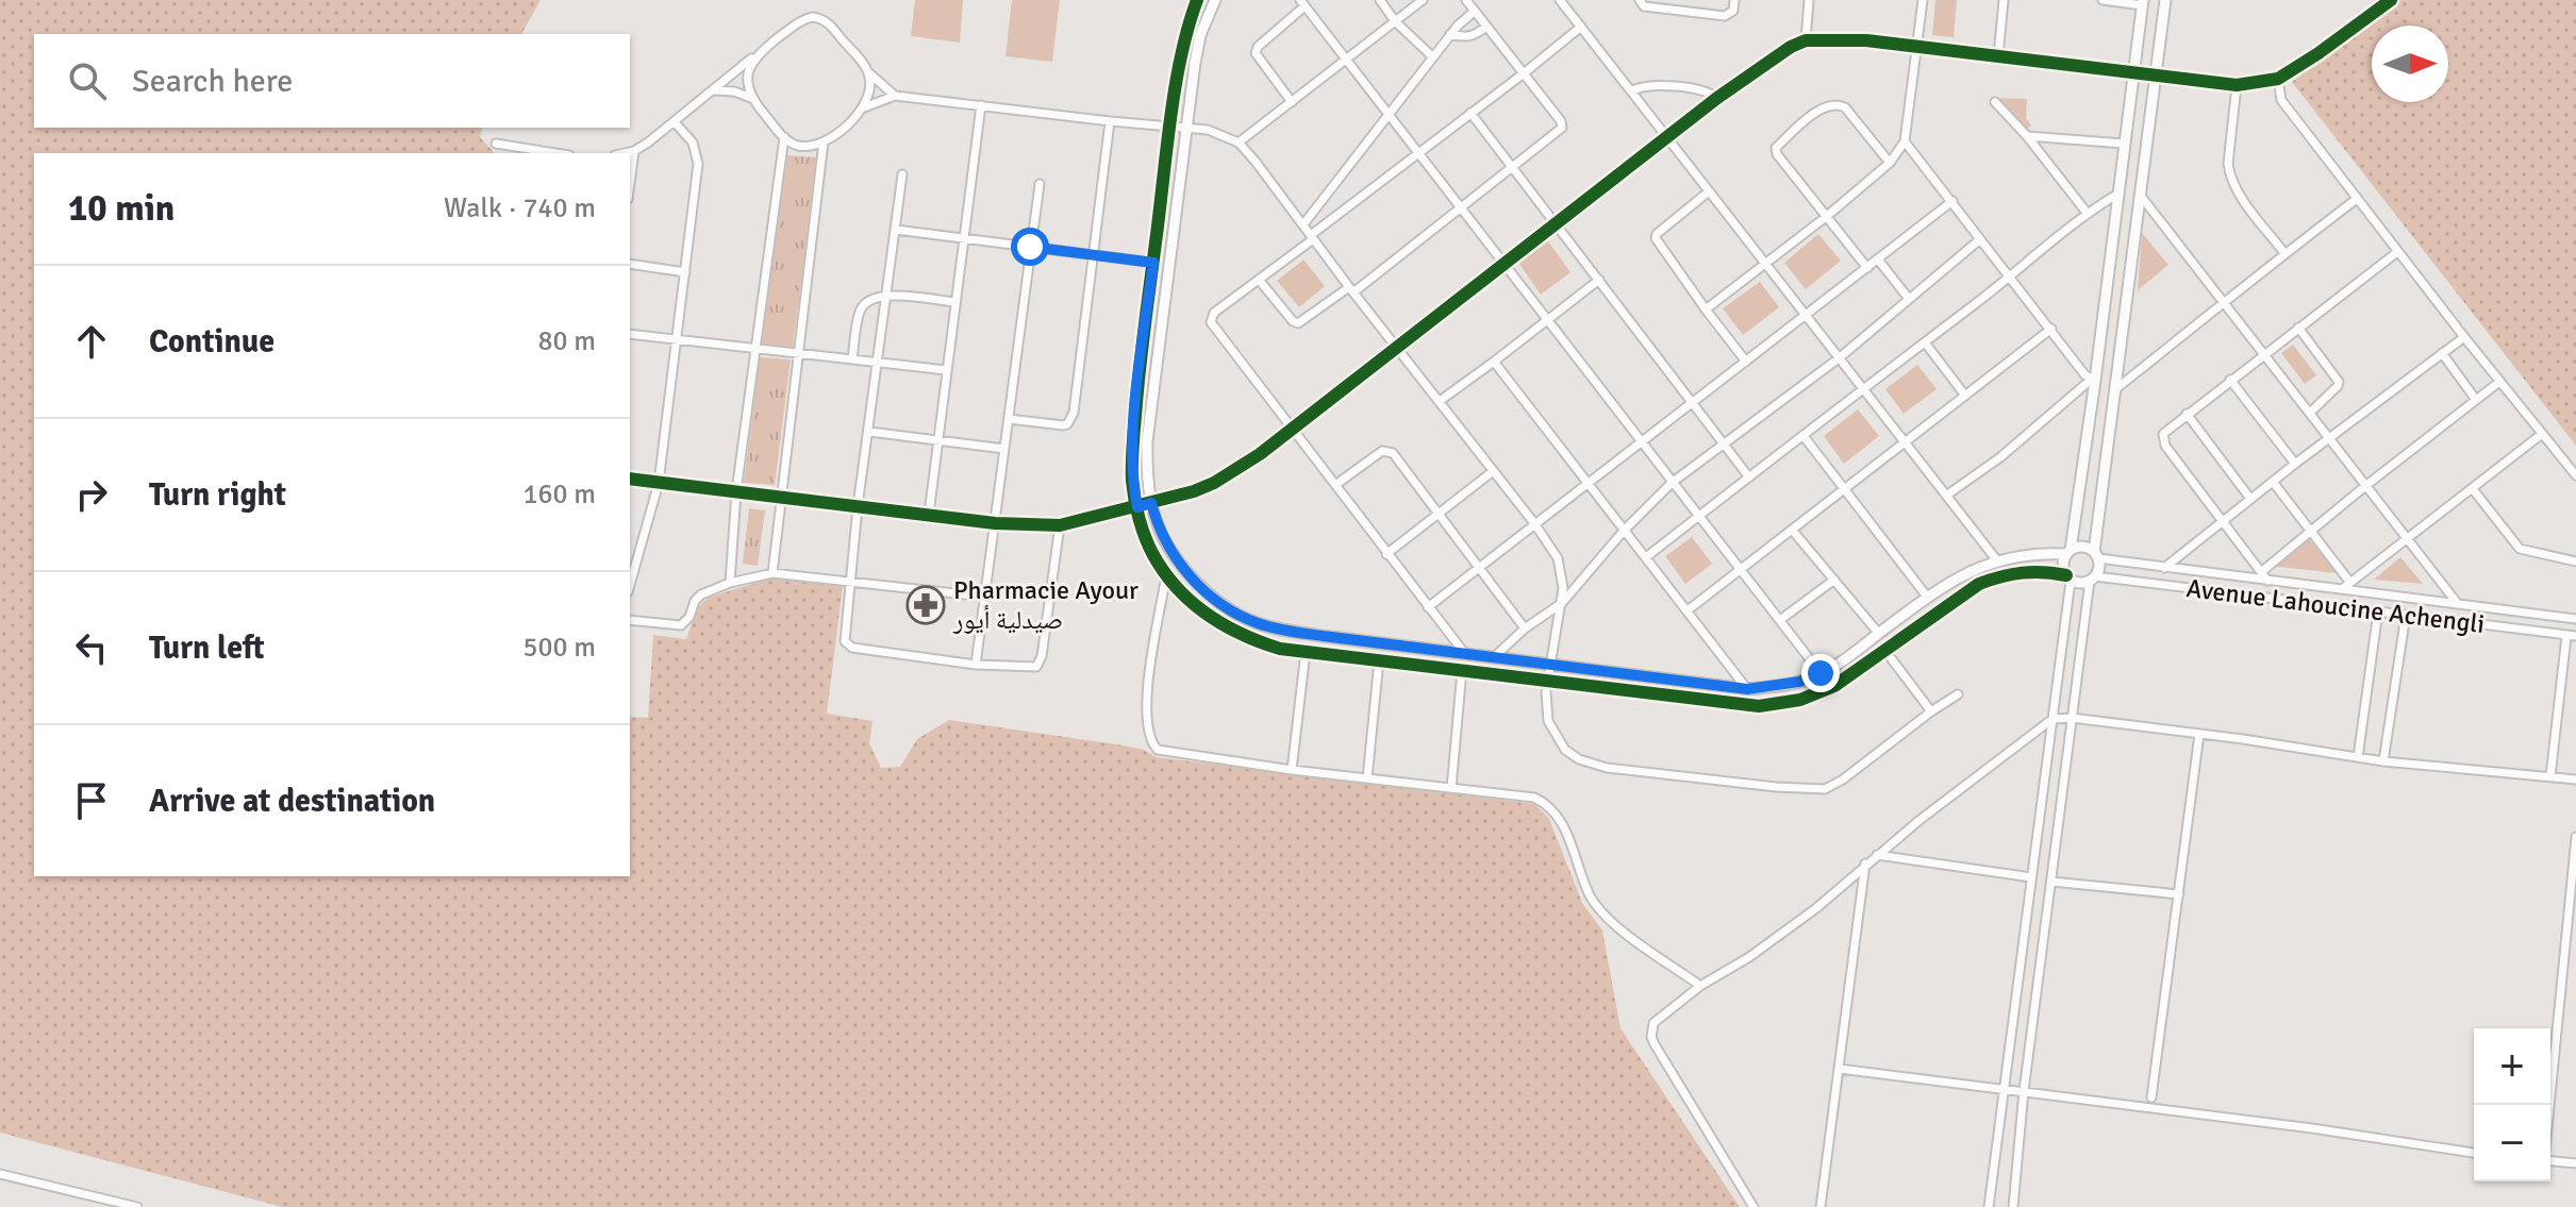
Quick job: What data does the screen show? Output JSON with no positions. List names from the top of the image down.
{
  "streets": {
    "street": ["Avenue Lahoucine Achengli"]
  },
  "places": {
    "pharmacy": ["Pharmacie Ayour صيدلية أيور"]
  },
  "north": "right",
  "page": {
    "search": "Search here",
    "heading": ["10 min", "Walk · 740 m"],
    "list": [
      ["Continue", "80 m"],
      ["Turn right", "160 m"],
      ["Turn left", "500 m"],
      "Arrive at destination"
    ],
    "map_buttons": ["+", "−"]
  }
}
